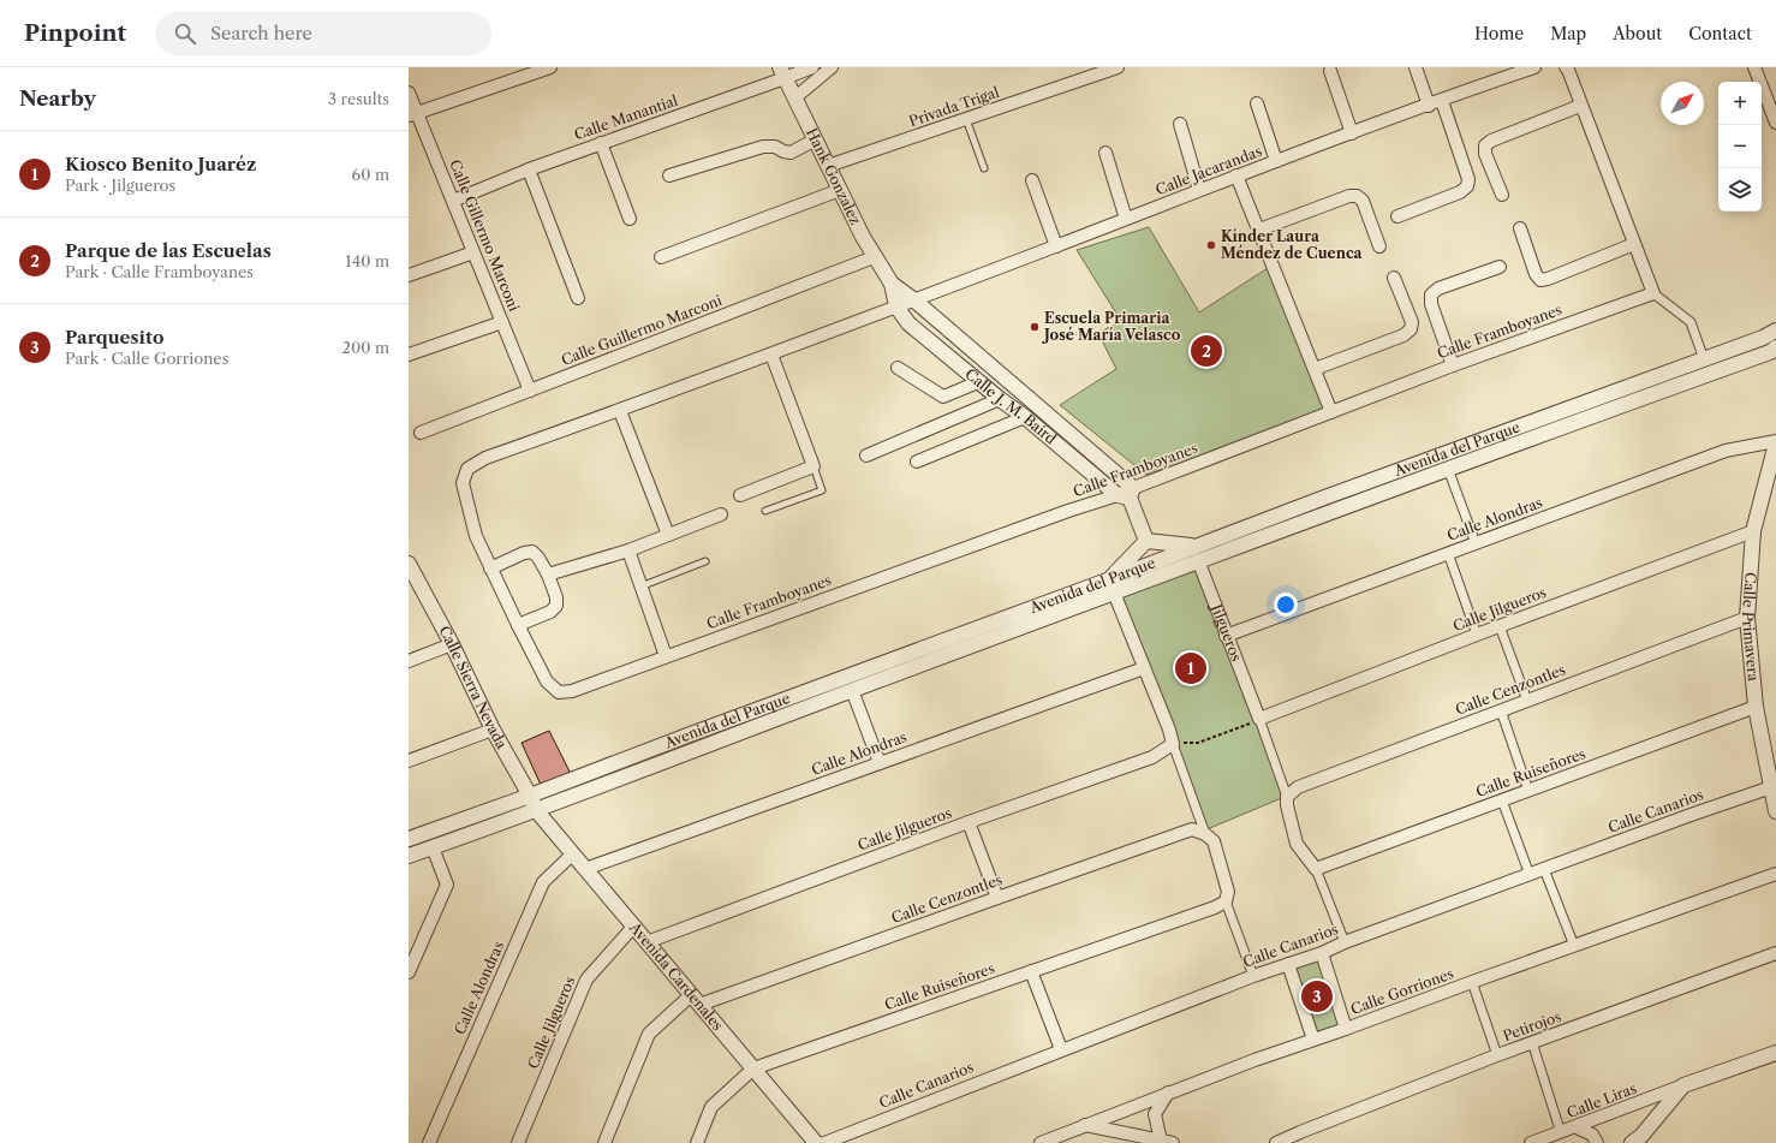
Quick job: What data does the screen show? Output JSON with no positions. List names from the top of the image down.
{
  "streets": {
    "street": [
      "Privada Trigal",
      "Calle Manantial",
      "Calle Jacarandas",
      "Hank Gonzalez",
      "Calle Gillermo Marconi",
      "Calle Guillermo Marconi",
      "Calle Framboyanes",
      "Calle J. M. Baird",
      "Avenida del Parque",
      "Calle Alondras",
      "Calle Jilgueros",
      "Calle Primavera",
      "Jilgueros",
      "Calle Sierra Nevada",
      "Calle Cenzontles",
      "Calle Ruiseñores",
      "Calle Canarios",
      "Avenida Cardenales",
      "Calle Gorriones",
      "Petirojos",
      "Calle Liras"
    ]
  },
  "crossings": [
    ["Privada Trigal", "Hank Gonzalez"],
    ["Calle Manantial", "Hank Gonzalez"],
    ["Calle Manantial", "Calle Gillermo Marconi"],
    ["Calle Jacarandas", "Hank Gonzalez"],
    ["Calle Jacarandas", "Calle Framboyanes"],
    ["Calle Jacarandas", "Calle J. M. Baird"],
    ["Hank Gonzalez", "Calle Guillermo Marconi"],
    ["Hank Gonzalez", "Calle Framboyanes"],
    ["Hank Gonzalez", "Calle J. M. Baird"],
    ["Calle Gillermo Marconi", "Calle Guillermo Marconi"],
    ["Calle Framboyanes", "Calle J. M. Baird"],
    ["Avenida del Parque", "Jilgueros"],
    ["Avenida del Parque", "Calle Sierra Nevada"],
    ["Avenida del Parque", "Avenida Cardenales"],
    ["Calle Alondras", "Calle Primavera"],
    ["Calle Alondras", "Jilgueros"],
    ["Calle Alondras", "Avenida Cardenales"],
    ["Calle Jilgueros", "Calle Primavera"],
    ["Calle Jilgueros", "Jilgueros"],
    ["Calle Jilgueros", "Avenida Cardenales"],
    ["Calle Primavera", "Calle Cenzontles"],
    ["Calle Primavera", "Calle Ruiseñores"],
    ["Calle Primavera", "Calle Canarios"],
    ["Calle Sierra Nevada", "Avenida Cardenales"],
    ["Calle Cenzontles", "Avenida Cardenales"],
    ["Calle Ruiseñores", "Avenida Cardenales"],
    ["Calle Canarios", "Avenida Cardenales"]
  ],
  "places": ["Kínder Laura Méndez de Cuenca", "Escuela Primaria José María Velasco"],
  "north": "top right",
  "page": {
    "header": "Pinpoint",
    "search": "Search here",
    "nav": [
      "Home",
      "Map",
      "About",
      "Contact"
    ],
    "heading": ["Nearby", "3 results"],
    "map_buttons": ["+", "−"],
    "list": [
      {
        "mark": "1",
        "name": "Kiosco Benito Juaréz",
        "note": "Park · Jilgueros",
        "value": "60 m"
      },
      {
        "mark": "2",
        "name": "Parque de las Escuelas",
        "note": "Park · Calle Framboyanes",
        "value": "140 m"
      },
      {
        "mark": "3",
        "name": "Parquesito",
        "note": "Park · Calle Gorriones",
        "value": "200 m"
      }
    ],
    "pins": ["2", "1", "3"]
  }
}
